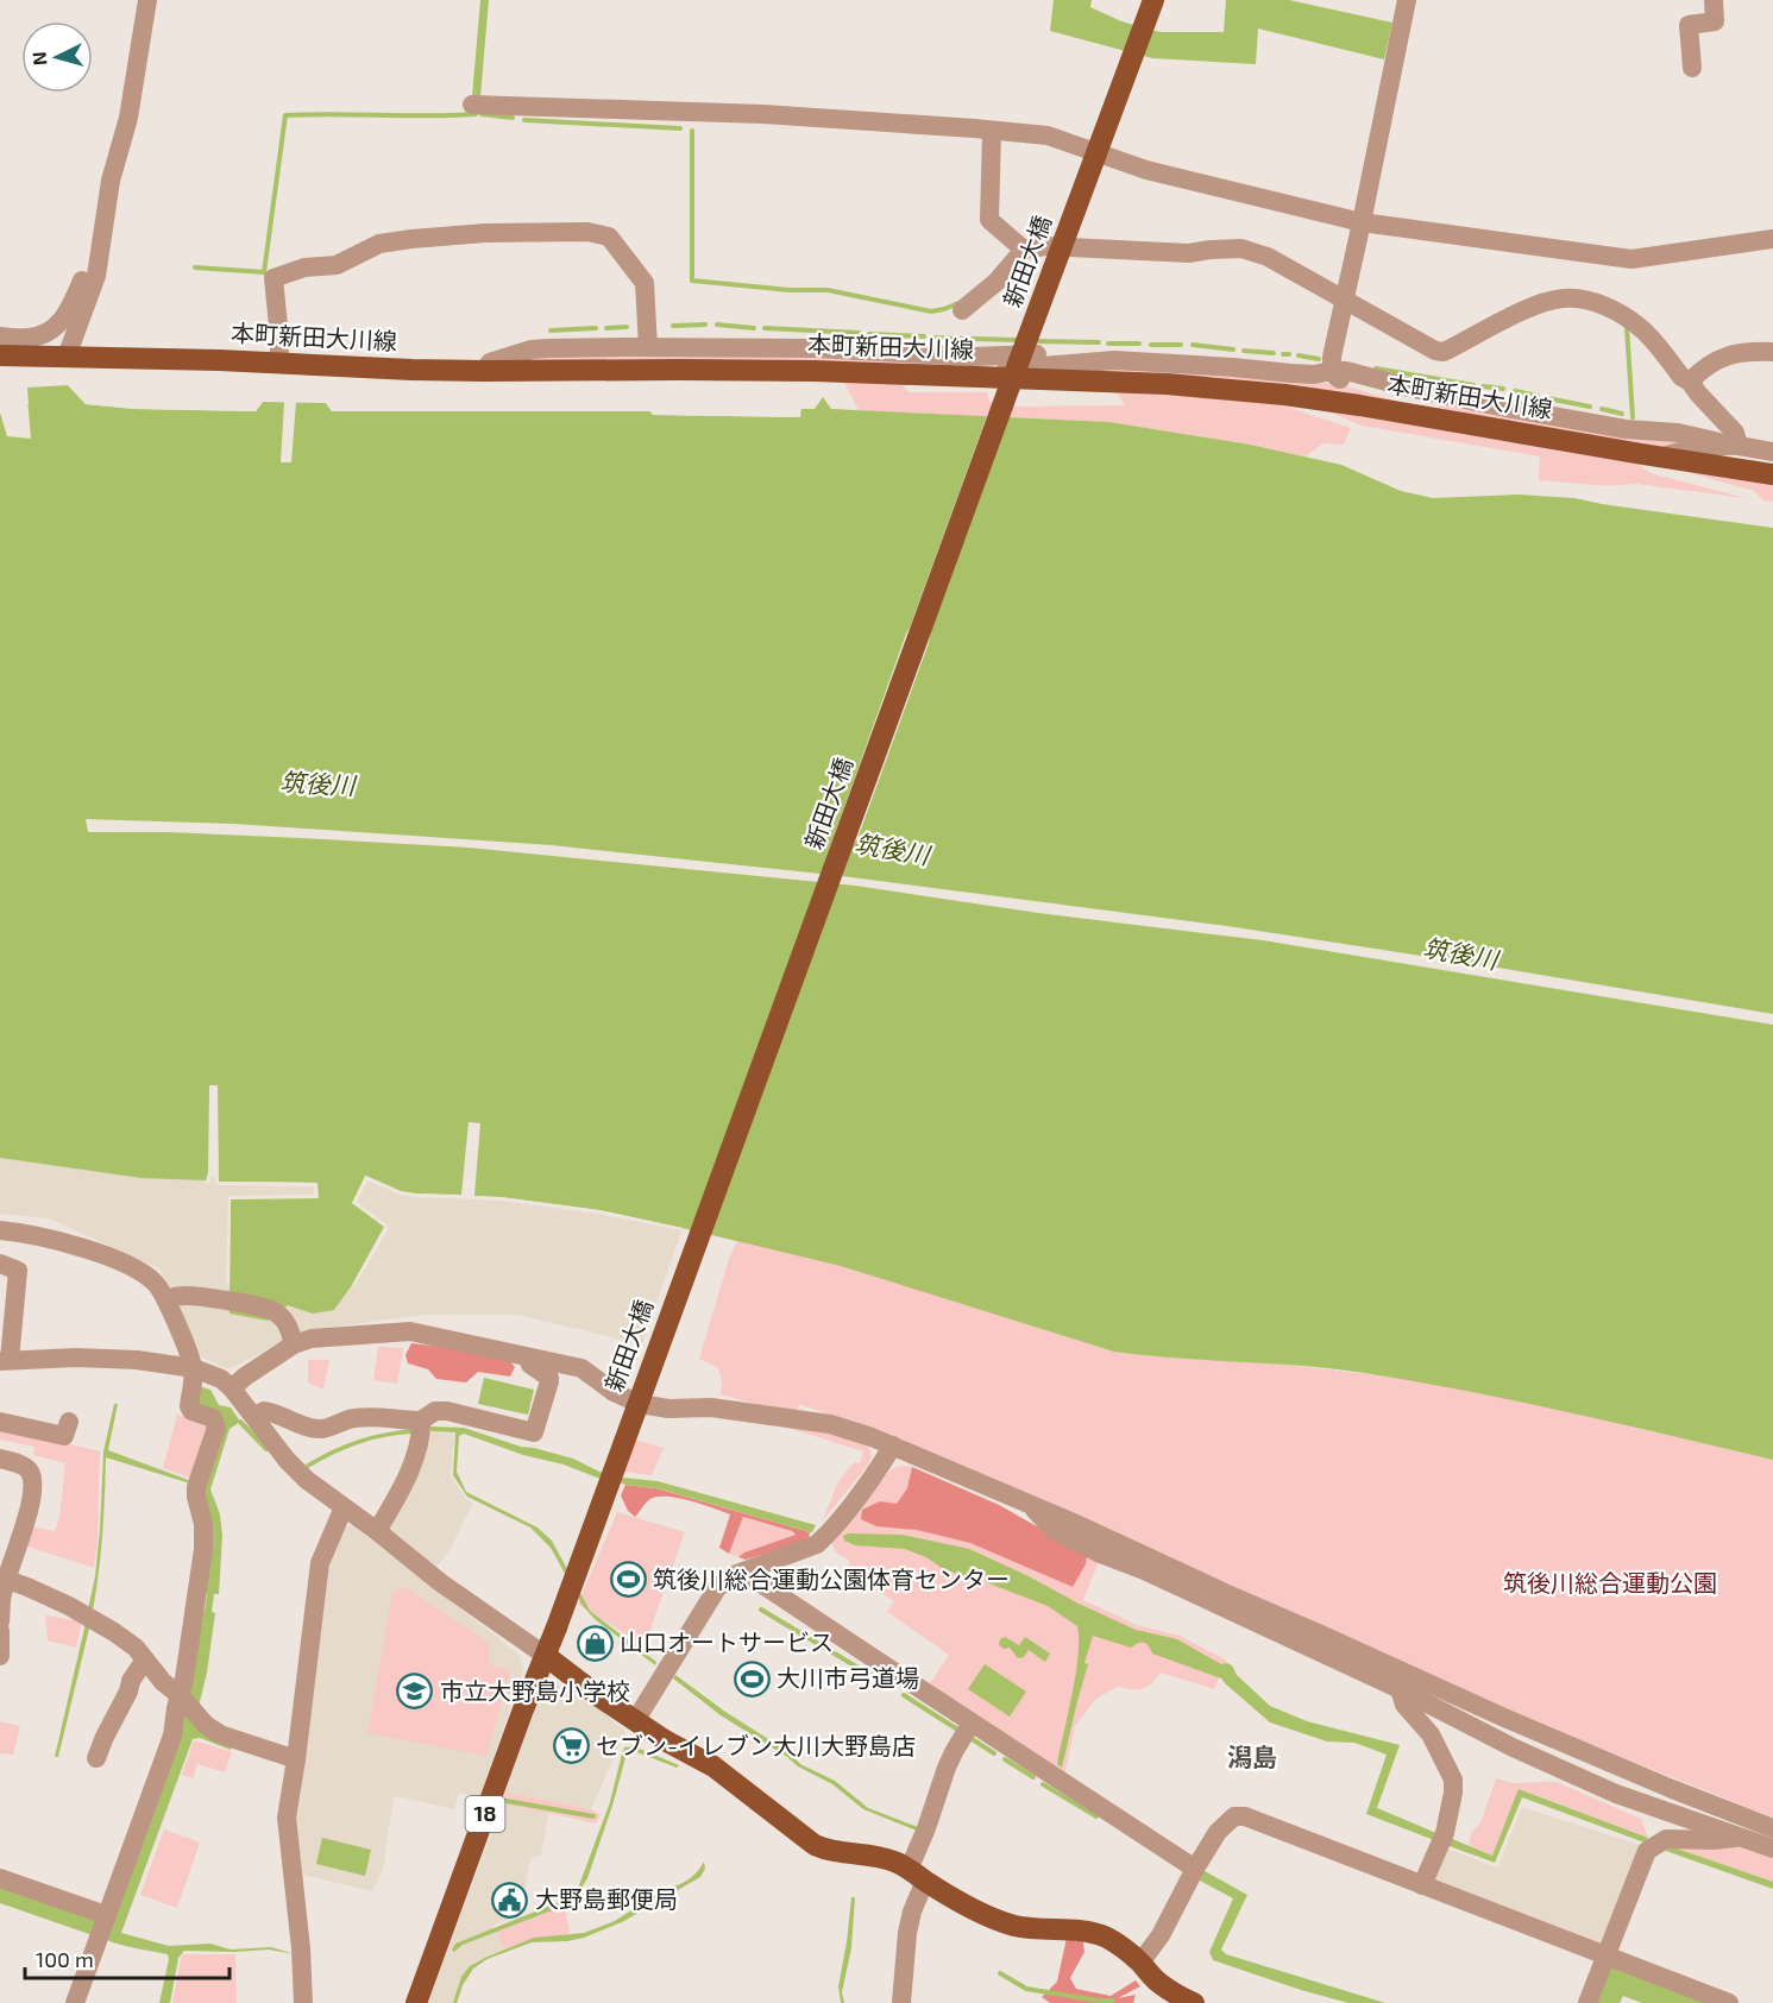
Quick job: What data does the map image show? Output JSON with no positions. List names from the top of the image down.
{
  "streets": {
    "main road": ["新田大橋", "本町新田大川線", "18"]
  },
  "crossings": [
    ["新田大橋", "18"]
  ],
  "districts": ["潟島"],
  "water": ["筑後川"],
  "parks": ["筑後川総合運動公園"],
  "places": {
    "sports": ["筑後川総合運動公園体育センター", "大川市弓道場"],
    "shop": ["山口オートサービス"],
    "school or university": ["市立大野島小学校"],
    "supermarket": ["セブン-イレブン大川大野島店"],
    "public building": ["大野島郵便局"]
  },
  "scale_bar": "100 m",
  "north": "left"
}
